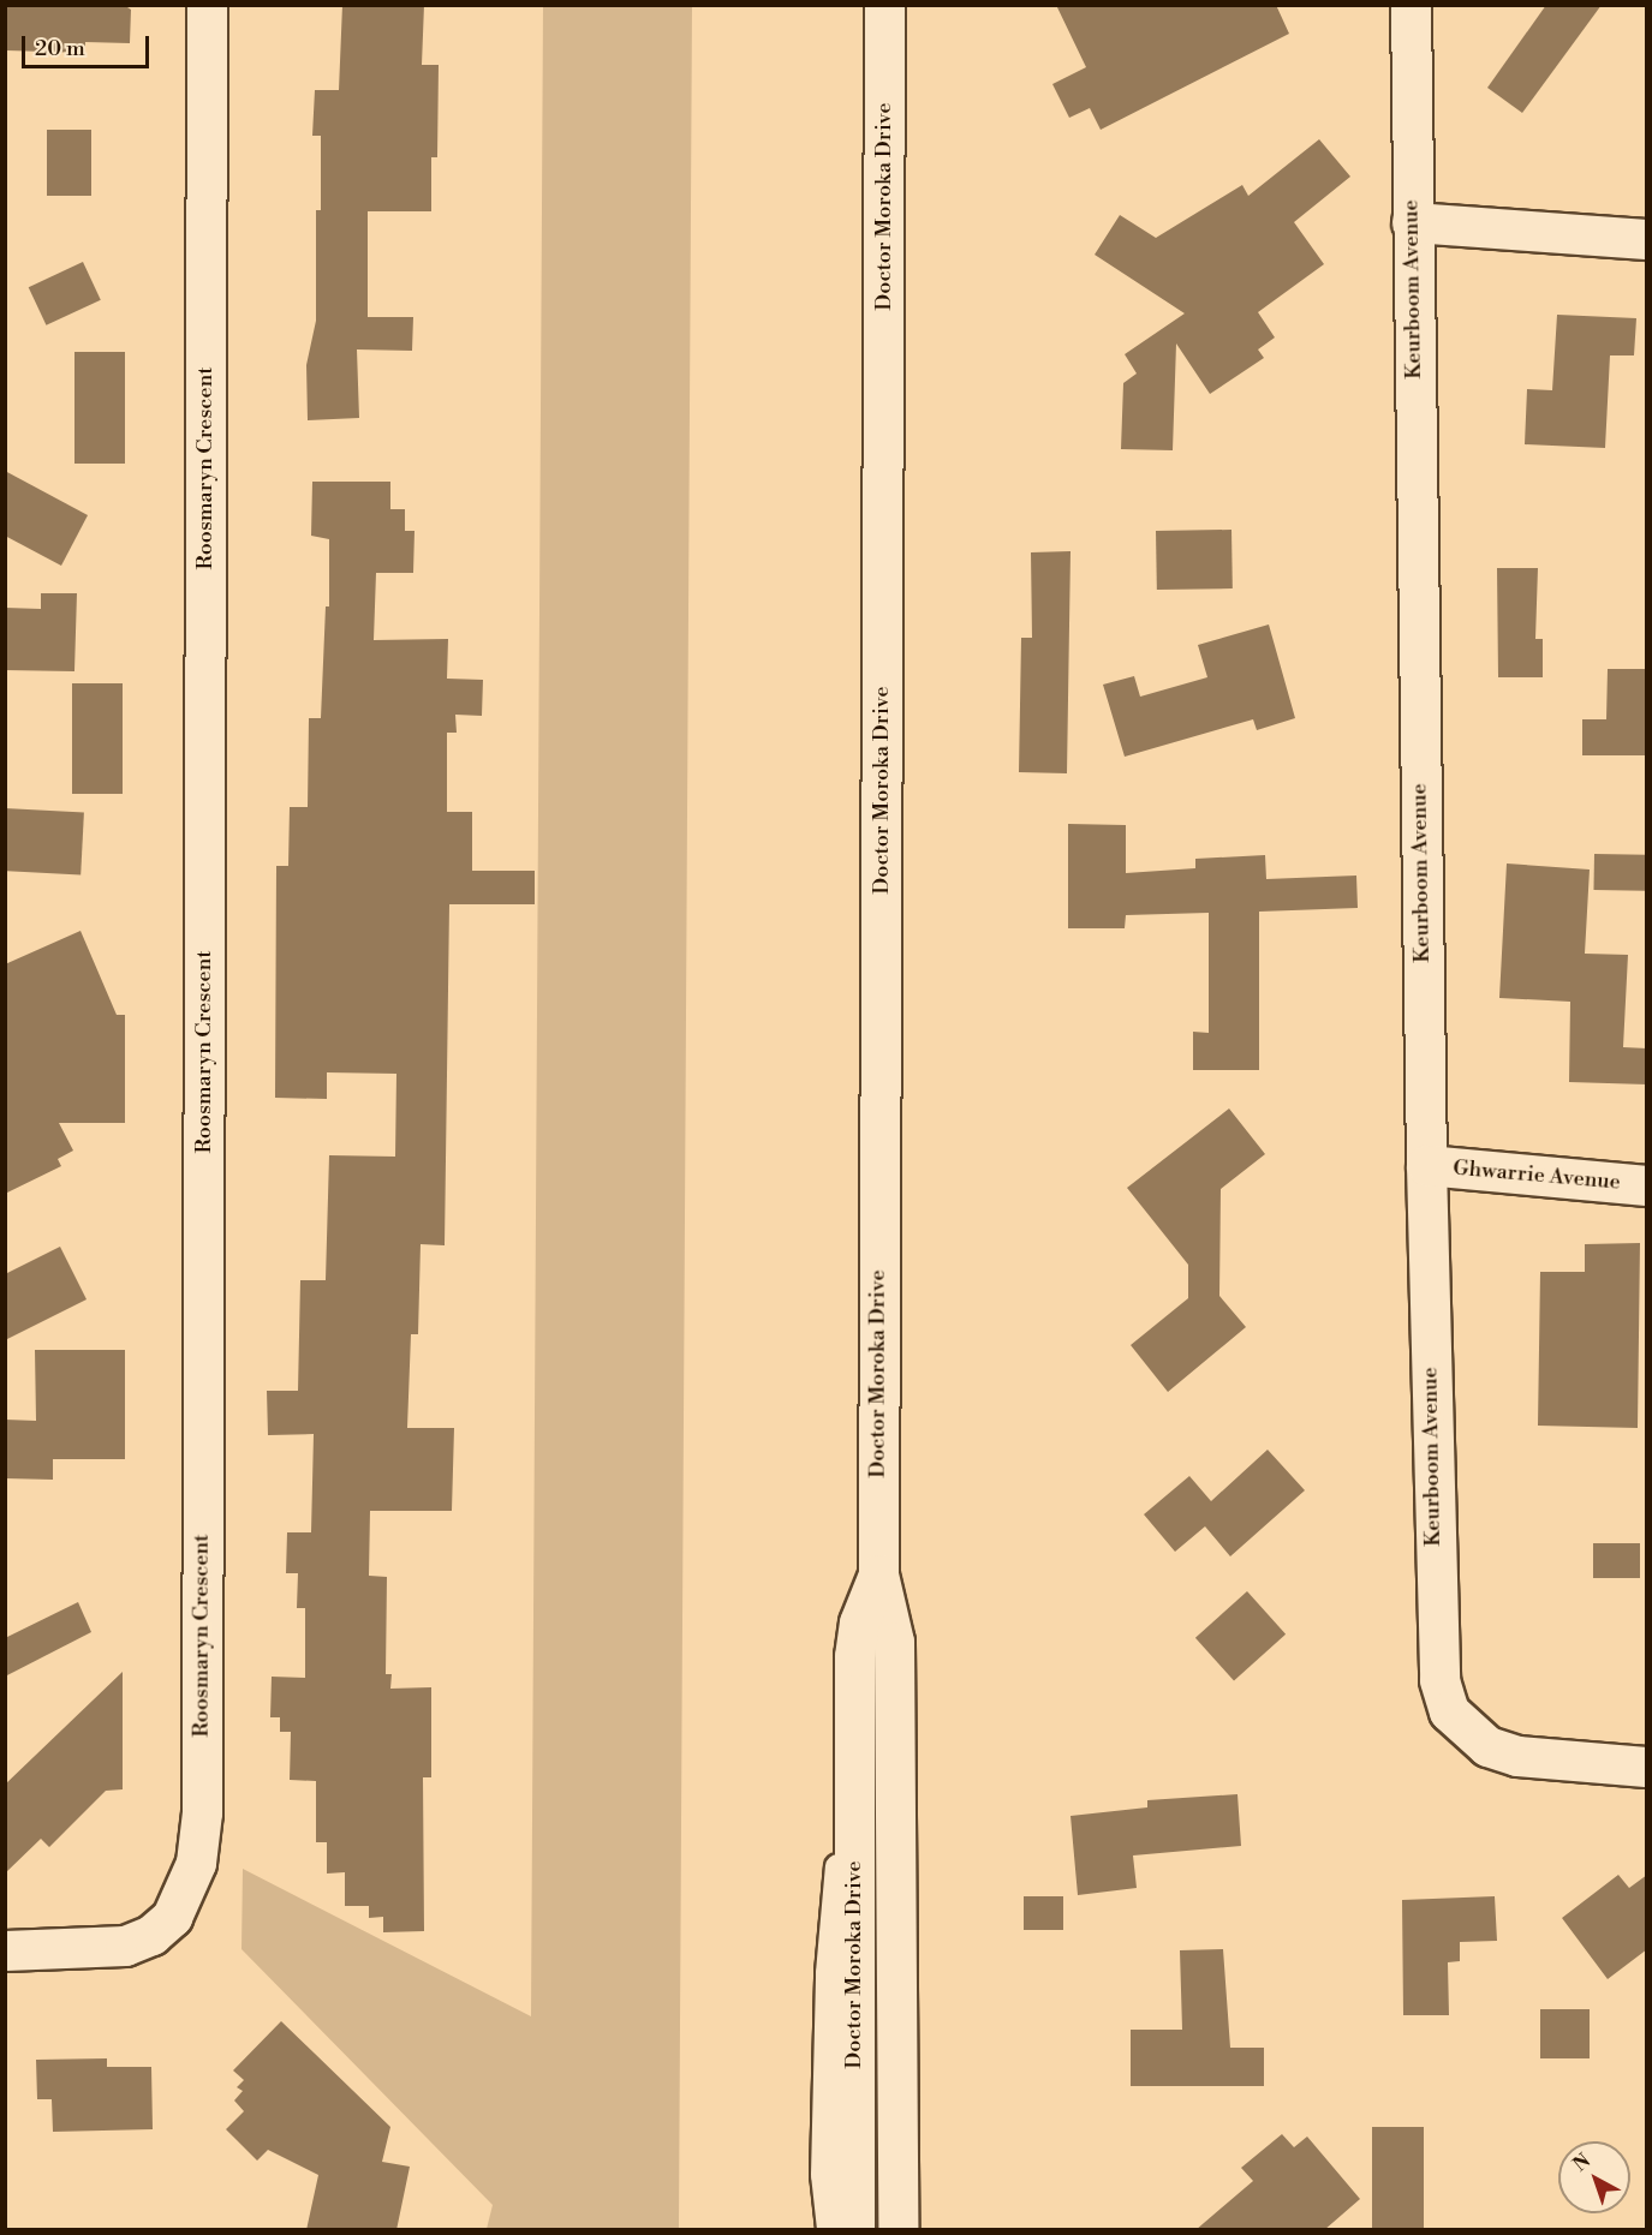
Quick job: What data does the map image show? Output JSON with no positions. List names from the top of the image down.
{
  "streets": {
    "street": [
      "Doctor Moroka Drive",
      "Keurboom Avenue",
      "Roosmaryn Crescent",
      "Ghwarrie Avenue"
    ]
  },
  "crossings": [
    ["Keurboom Avenue", "Ghwarrie Avenue"]
  ],
  "scale_bar": "20 m",
  "north": "top left"
}
